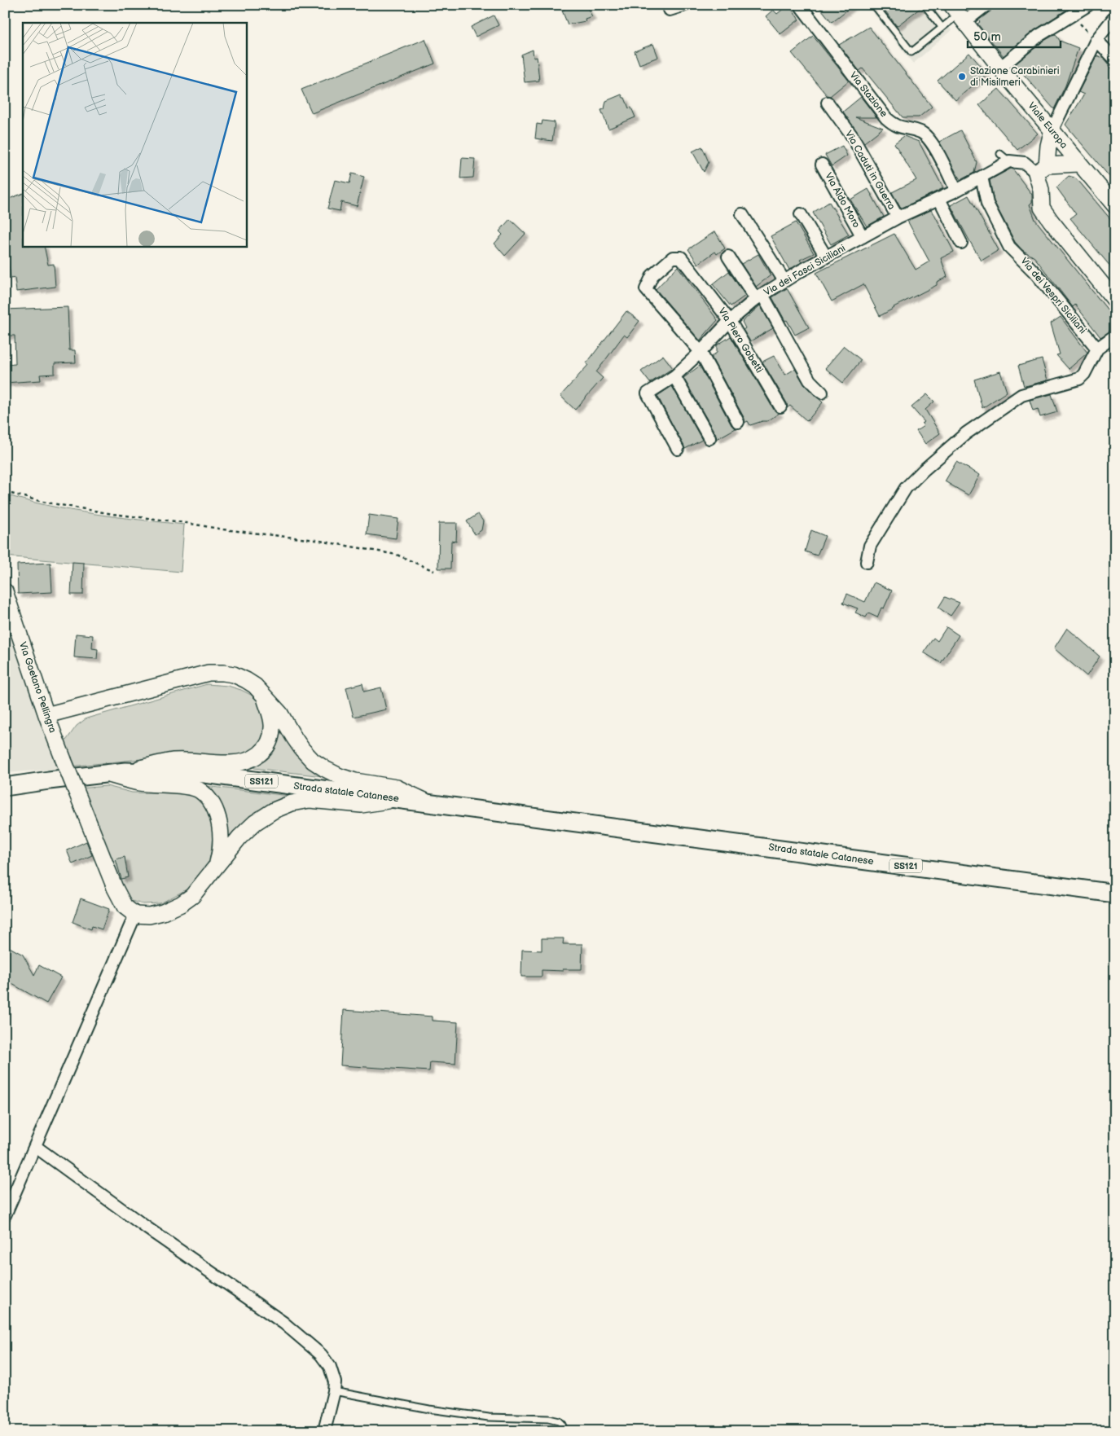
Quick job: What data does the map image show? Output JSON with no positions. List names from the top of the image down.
{
  "streets": {
    "main road": ["SS121", "Strada statale Catanese"],
    "street": [
      "Via Stazione",
      "Viale Europa",
      "Via Caduti in Guerra",
      "Via Aldo Moro",
      "Via dei Fasci Siciliani",
      "Via dei Vespri Siciliani",
      "Via Piero Gobetti",
      "Via Gaetano Pellingra"
    ]
  },
  "crossings": [
    ["Via Stazione", "Via dei Fasci Siciliani"],
    ["Via Caduti in Guerra", "Via dei Fasci Siciliani"],
    ["Via Aldo Moro", "Via dei Fasci Siciliani"],
    ["Via dei Fasci Siciliani", "Via dei Vespri Siciliani"],
    ["Via dei Fasci Siciliani", "Via Piero Gobetti"]
  ],
  "places": ["Stazione Carabinieri di Misilmeri"],
  "scale_bar": "50 m"
}
